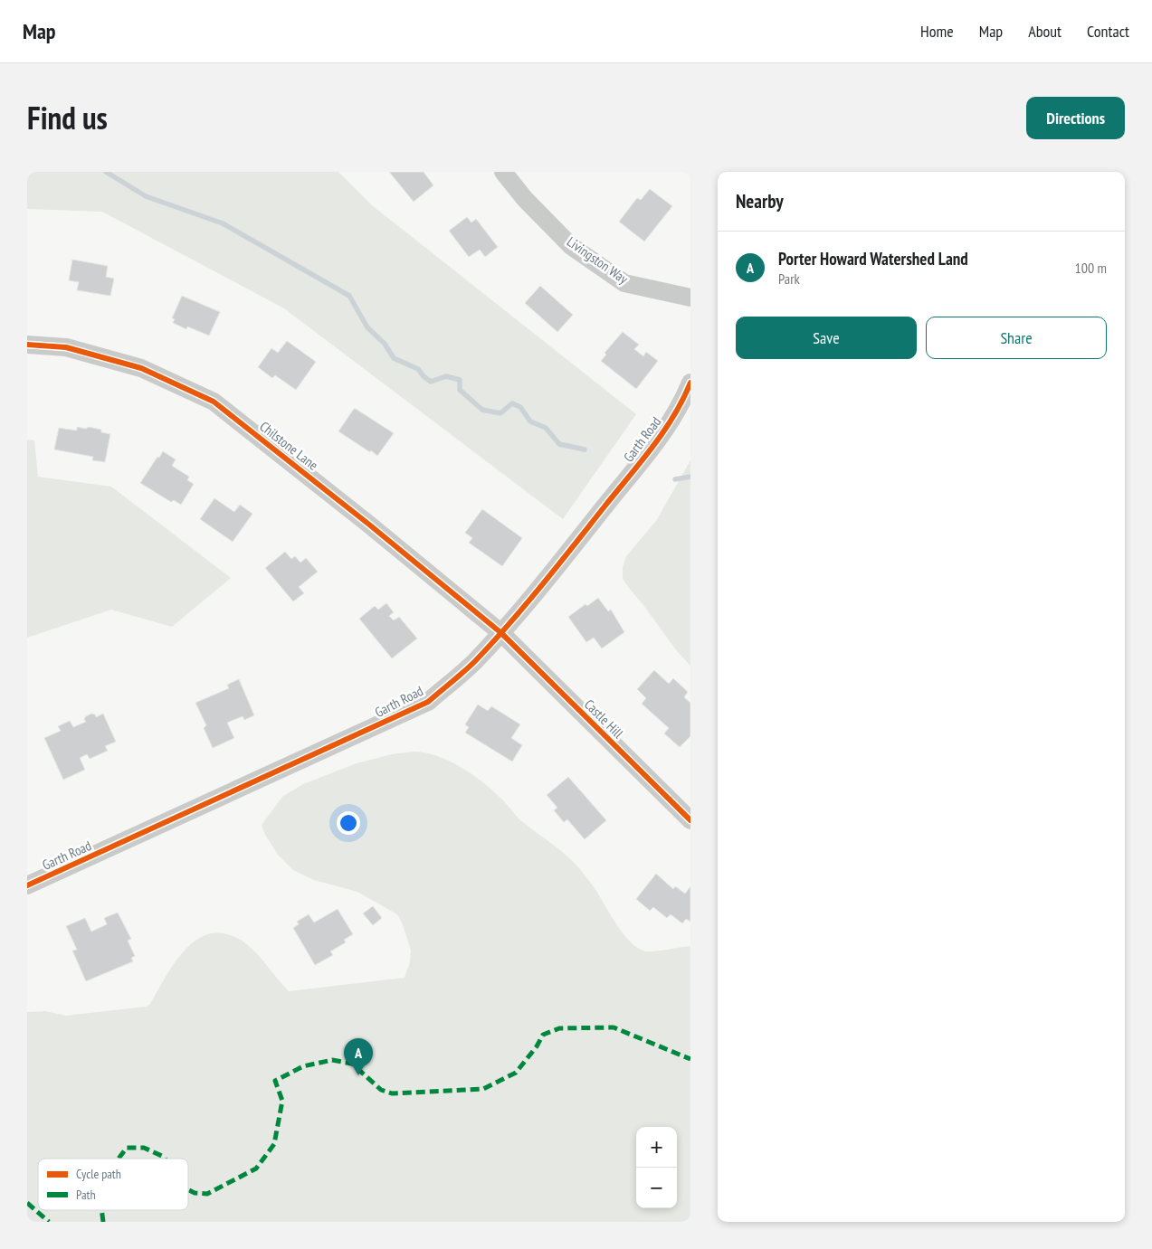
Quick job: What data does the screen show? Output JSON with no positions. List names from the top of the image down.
{
  "streets": {
    "street": [
      "Livingston Way",
      "Garth Road",
      "Chilstone Lane",
      "Castle Hill"
    ]
  },
  "crossings": [
    ["Garth Road", "Chilstone Lane"],
    ["Garth Road", "Castle Hill"],
    ["Chilstone Lane", "Castle Hill"]
  ],
  "legend": ["Cycle path", "Path"],
  "page": {
    "header": "Map",
    "nav": [
      "Home",
      "Map",
      "About",
      "Contact"
    ],
    "title": "Find us",
    "buttons": [
      "Directions",
      ["Save", "Share"]
    ],
    "heading": "Nearby",
    "list": [
      {
        "mark": "A",
        "name": "Porter Howard Watershed Land",
        "note": "Park",
        "value": "100 m"
      }
    ],
    "pins": "A",
    "map_buttons": ["+", "−"]
  }
}
